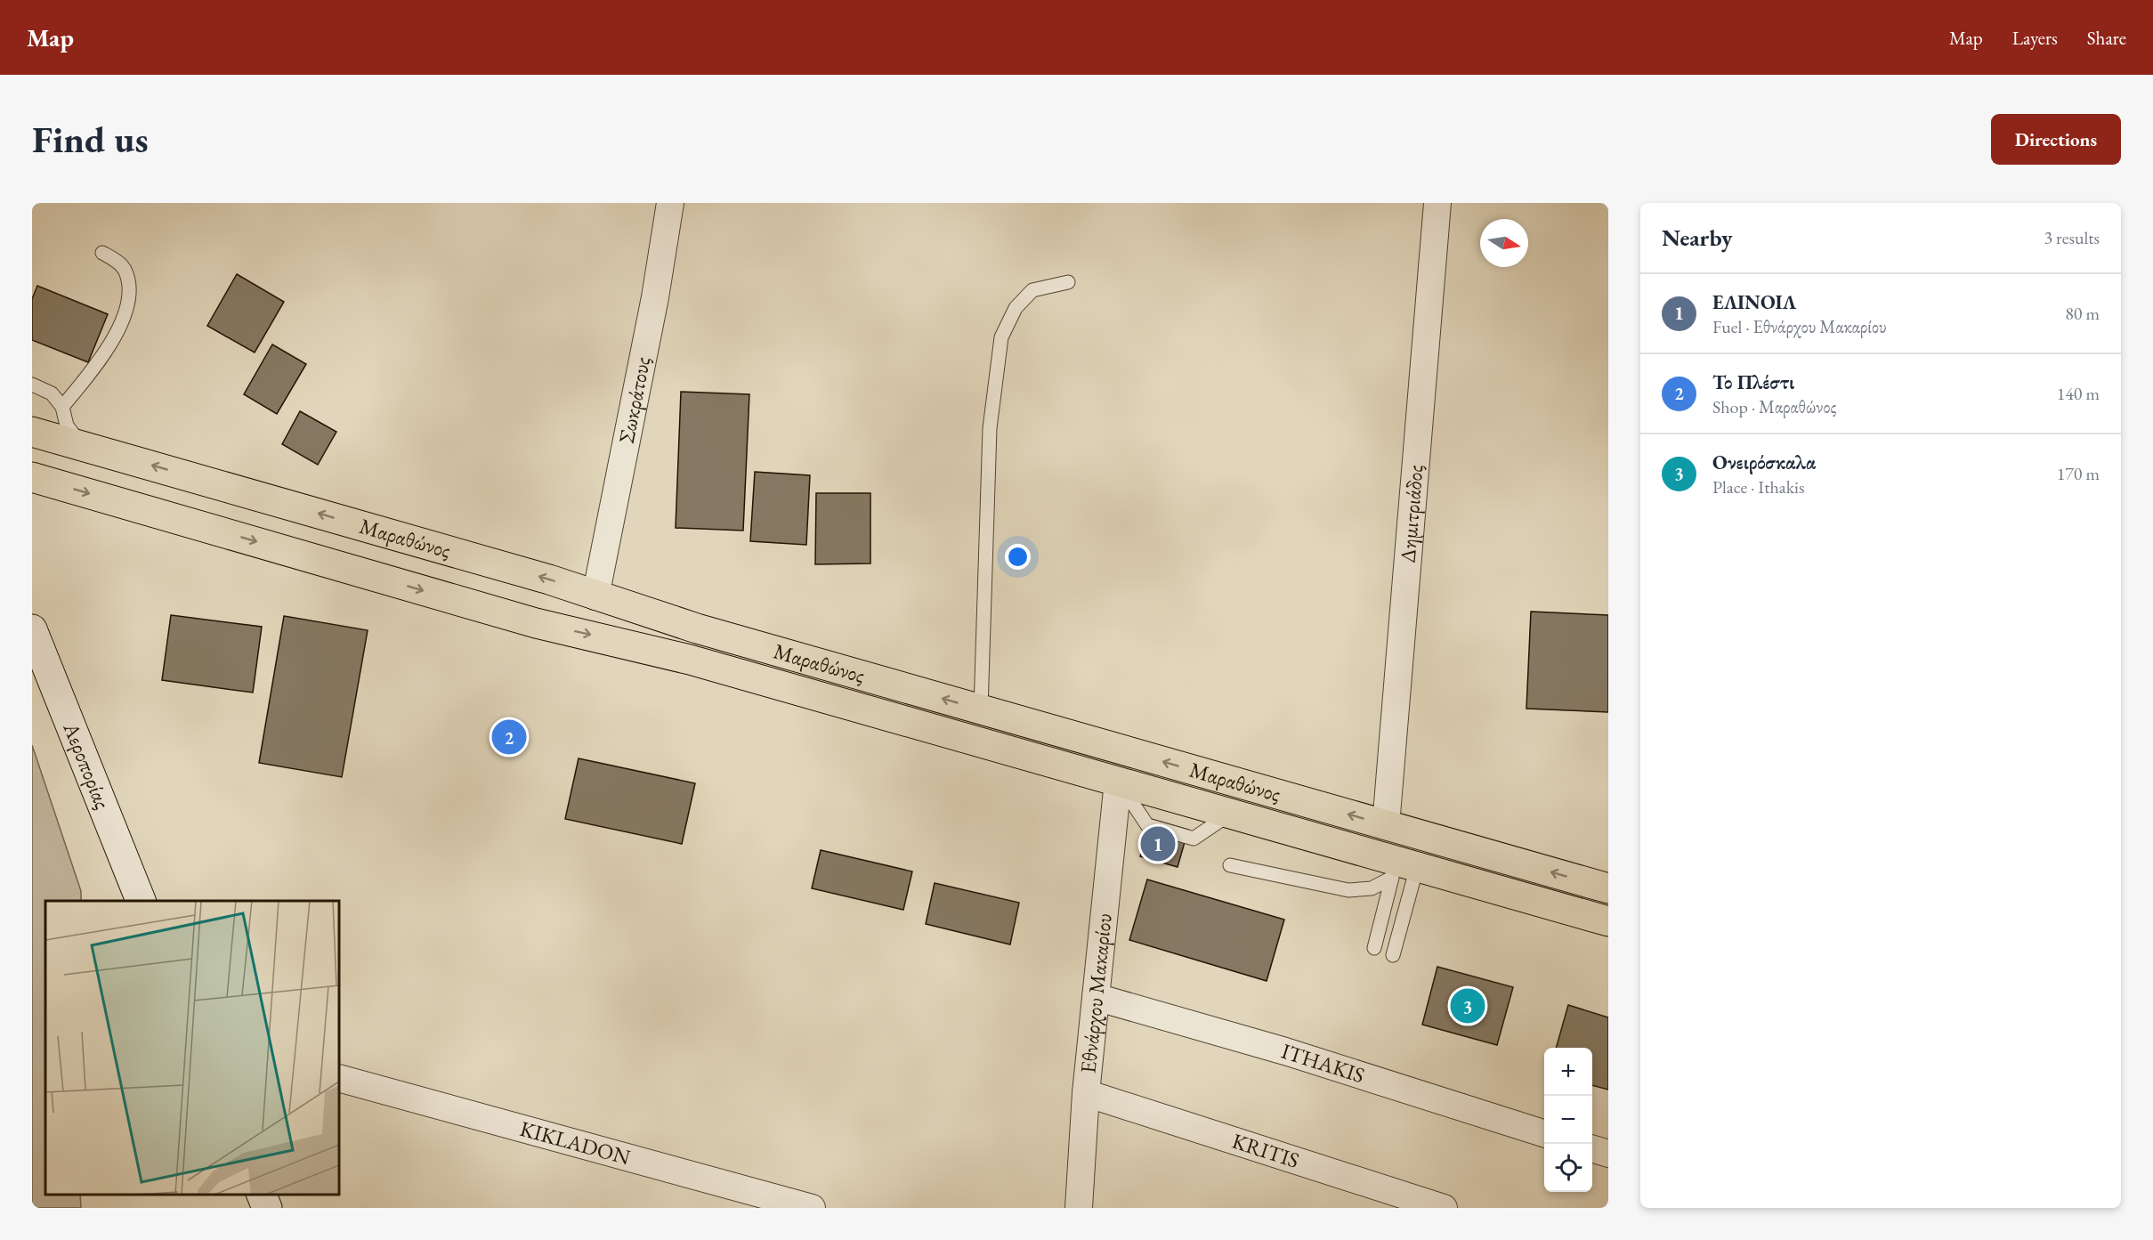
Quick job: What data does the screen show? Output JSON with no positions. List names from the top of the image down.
{
  "streets": {
    "main road": ["Μαραθώνος"],
    "street": [
      "Σωκράτους",
      "Δημιτριάδος",
      "Αεροπορίας",
      "Εθνάρχου Μακαρίου",
      "ITHAKIS",
      "KIKLADON",
      "KRITIS"
    ]
  },
  "crossings": [
    ["Σωκράτους", "Μαραθώνος"],
    ["Δημιτριάδος", "Μαραθώνος"],
    ["Μαραθώνος", "Εθνάρχου Μακαρίου"],
    ["Εθνάρχου Μακαρίου", "ITHAKIS"],
    ["Εθνάρχου Μακαρίου", "KRITIS"]
  ],
  "north": "right",
  "page": {
    "header": "Map",
    "nav": ["Map", "Layers", "Share"],
    "buttons": "Directions",
    "title": "Find us",
    "heading": ["Nearby", "3 results"],
    "list": [
      {
        "mark": "1",
        "name": "ΕΛΙΝΟΙΛ",
        "note": "Fuel · Εθνάρχου Μακαρίου",
        "value": "80 m"
      },
      {
        "mark": "2",
        "name": "Το Πλέστι",
        "note": "Shop · Μαραθώνος",
        "value": "140 m"
      },
      {
        "mark": "3",
        "name": "Ονειρόσκαλα",
        "note": "Place · Ithakis",
        "value": "170 m"
      }
    ],
    "pins": ["2", "1", "3"],
    "map_buttons": ["+", "−"]
  }
}
